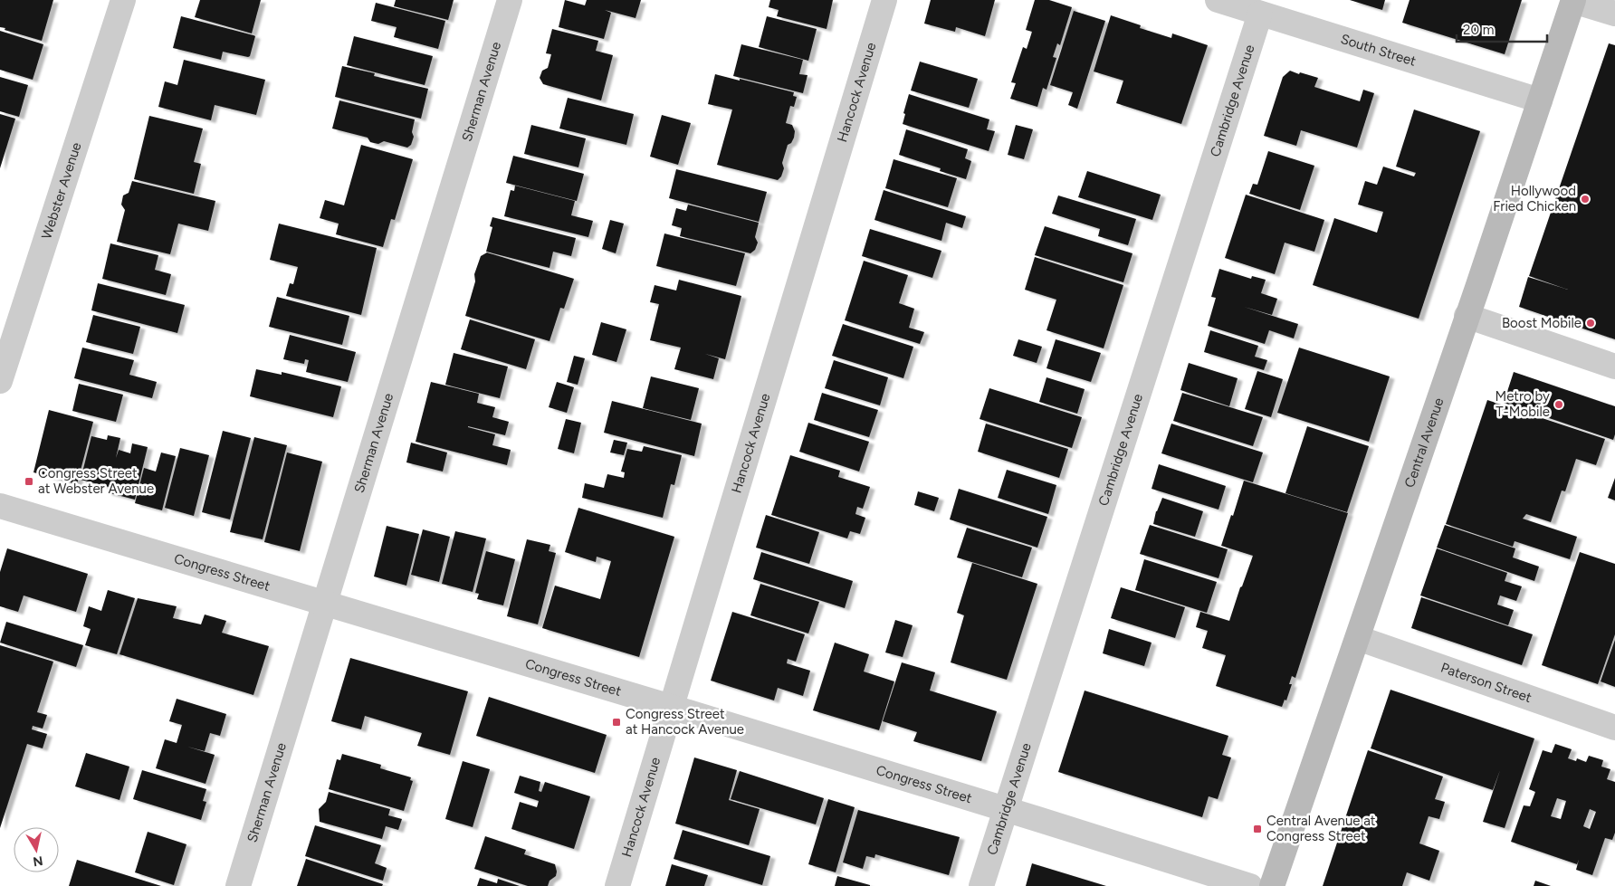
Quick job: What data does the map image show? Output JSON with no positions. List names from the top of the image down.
{
  "streets": {
    "main road": ["Central Avenue"],
    "street": [
      "South Street",
      "Sherman Avenue",
      "Hancock Avenue",
      "Cambridge Avenue",
      "Webster Avenue",
      "Congress Street",
      "Paterson Street"
    ]
  },
  "crossings": [
    ["South Street", "Cambridge Avenue"],
    ["South Street", "Central Avenue"],
    ["Sherman Avenue", "Congress Street"],
    ["Hancock Avenue", "Congress Street"],
    ["Cambridge Avenue", "Congress Street"],
    ["Central Avenue", "Paterson Street"]
  ],
  "places": {
    "other": ["Hollywood Fried Chicken", "Boost Mobile", "Metro by T-Mobile"],
    "transit": ["Congress Street at Webster Avenue", "Congress Street at Hancock Avenue", "Central Avenue at Congress Street"]
  },
  "scale_bar": "20 m",
  "north": "bottom"
}
